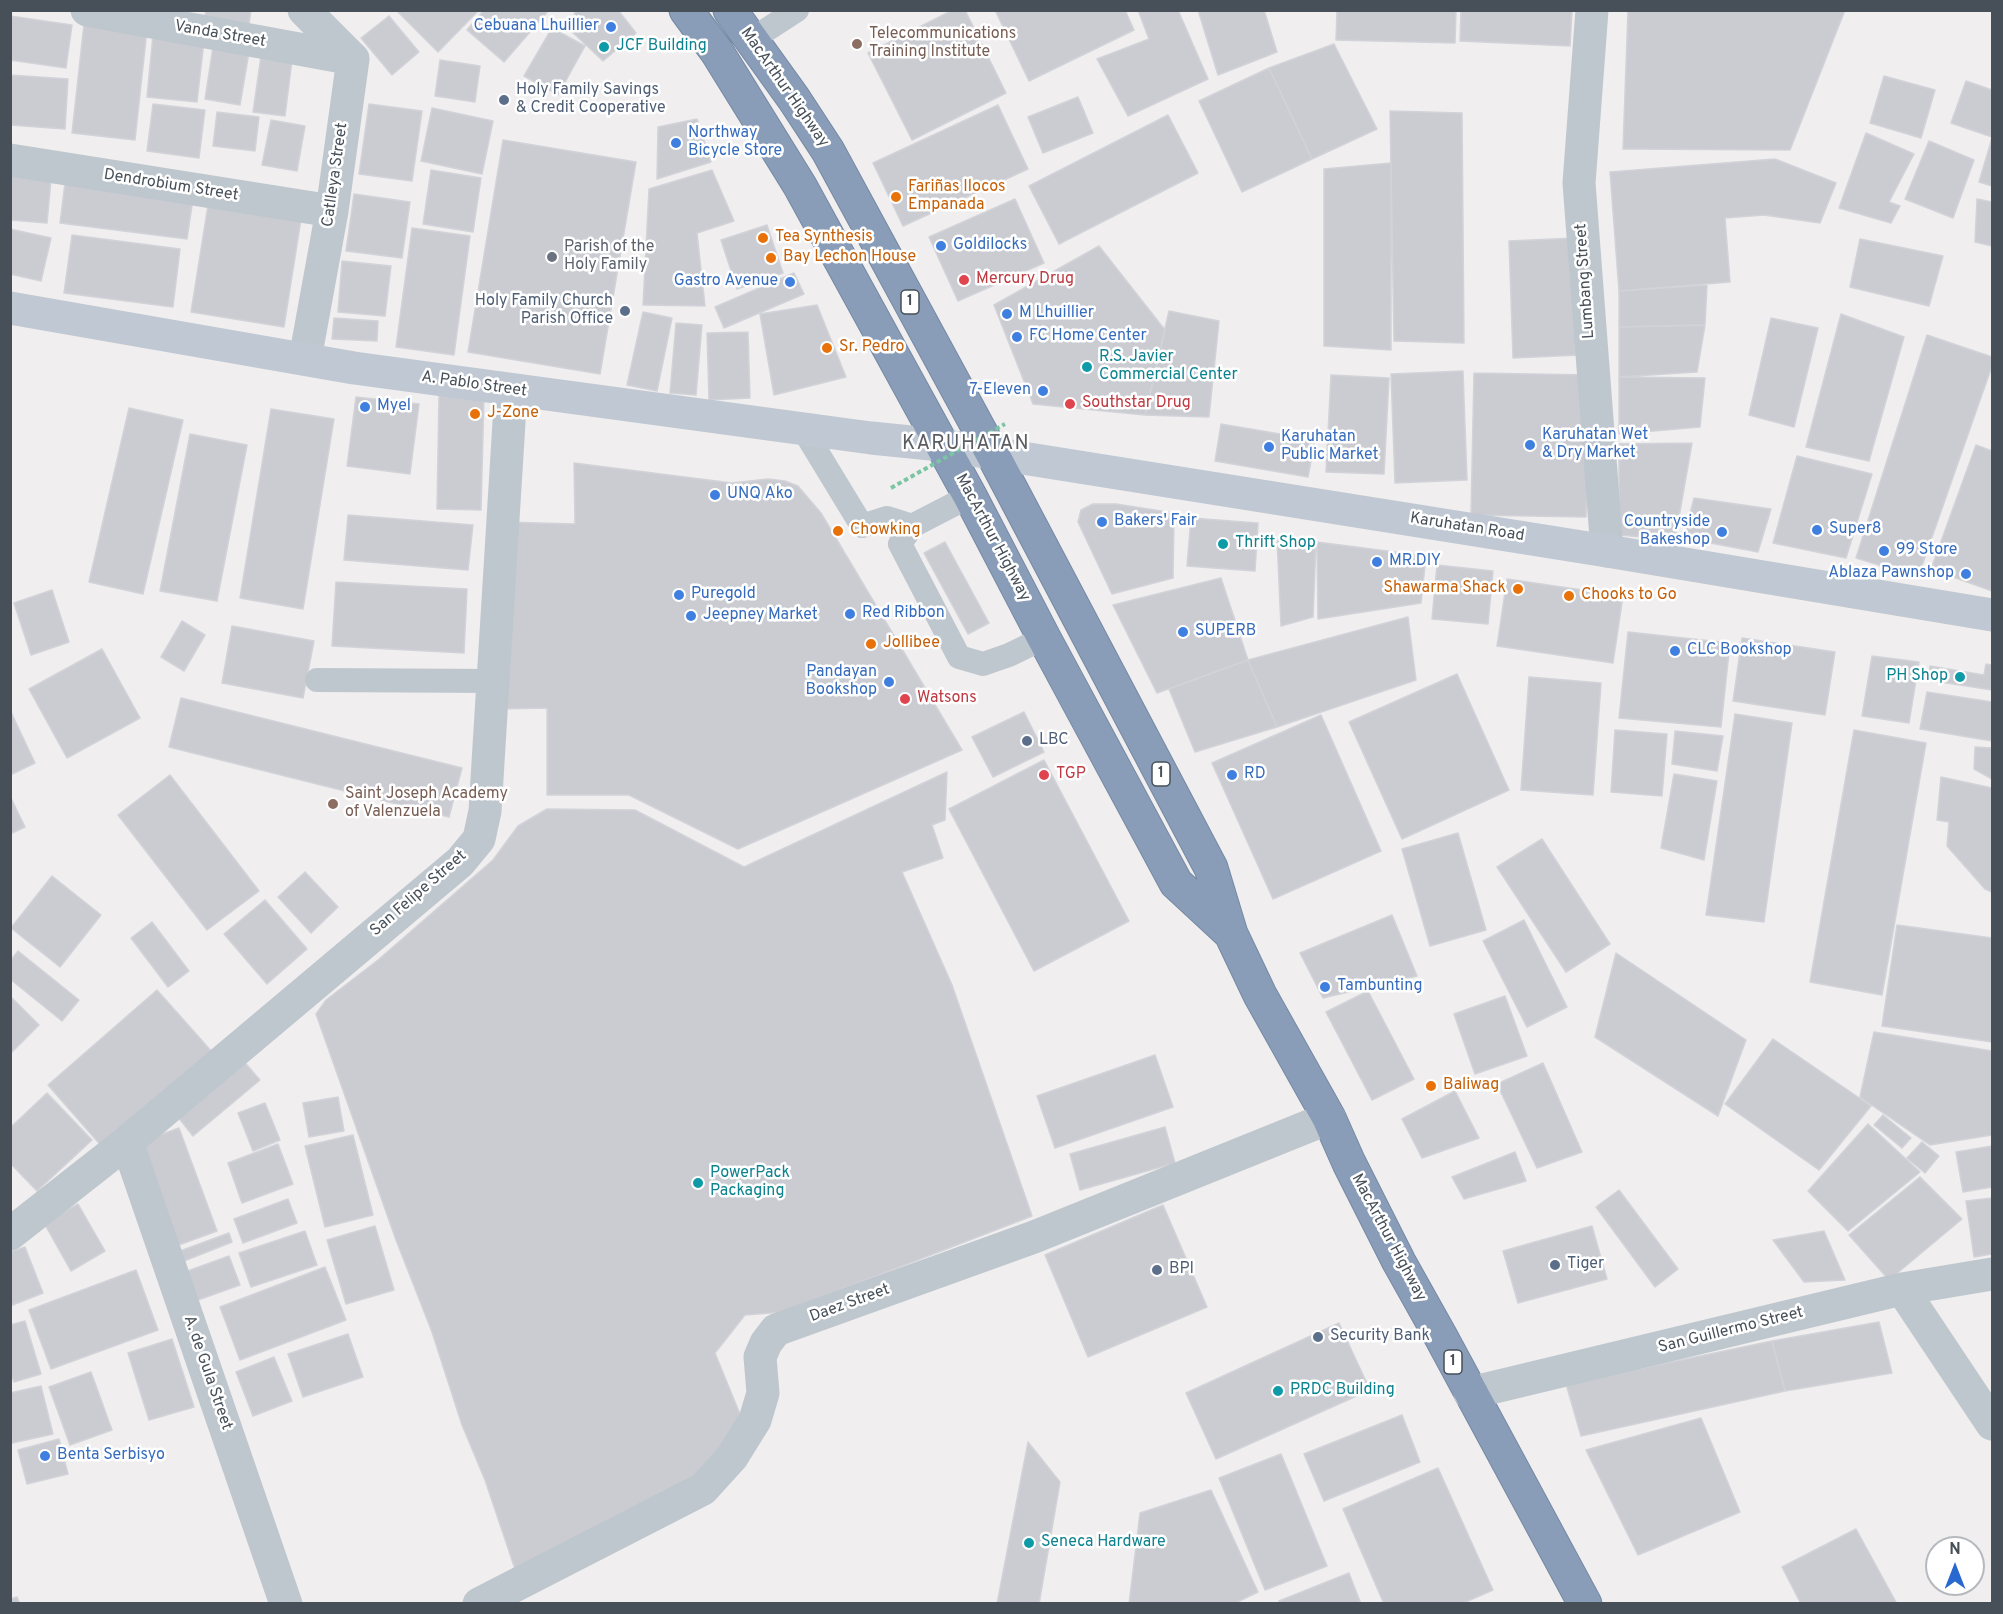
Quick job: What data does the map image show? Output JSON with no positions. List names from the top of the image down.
{
  "streets": {
    "highway": ["MacArthur Highway", "1"],
    "main road": ["A. Pablo Street", "Karuhatan Road"],
    "street": [
      "Vanda Street",
      "Catlleya Street",
      "Dendrobium Street",
      "Lumbang Street",
      "San Felipe Street",
      "Daez Street",
      "San Guillermo Street",
      "A. de Gula Street"
    ]
  },
  "crossings": [
    ["Vanda Street", "Catlleya Street"],
    ["MacArthur Highway", "A. Pablo Street"],
    ["MacArthur Highway", "Karuhatan Road"],
    ["MacArthur Highway", "Daez Street"],
    ["MacArthur Highway", "San Guillermo Street"],
    ["Catlleya Street", "Dendrobium Street"],
    ["Catlleya Street", "A. Pablo Street"],
    ["Lumbang Street", "Karuhatan Road"],
    ["A. Pablo Street", "Karuhatan Road"],
    ["A. Pablo Street", "San Felipe Street"],
    ["San Felipe Street", "A. de Gula Street"]
  ],
  "districts": ["KARUHATAN"],
  "places": [
    "Cebuana Lhuillier",
    "Telecommunications Training Institute",
    "JCF Building",
    "Holy Family Savings & Credit Cooperative",
    "Northway Bicycle Store",
    "Fariñas Ilocos Empanada",
    "Tea Synthesis",
    "Goldilocks",
    "Parish of the Holy Family",
    "Bay Lechon House",
    "Mercury Drug",
    "Gastro Avenue",
    "Holy Family Church Parish Office",
    "M Lhuillier",
    "FC Home Center",
    "Sr. Pedro",
    "R.S. Javier Commercial Center",
    "7-Eleven",
    "Southstar Drug",
    "Myel",
    "J-Zone",
    "Karuhatan Wet & Dry Market",
    "Karuhatan Public Market",
    "UNQ Ako",
    "Bakers' Fair",
    "Super8",
    "Chowking",
    "Countryside Bakeshop",
    "Thrift Shop",
    "99 Store",
    "MR.DIY",
    "Ablaza Pawnshop",
    "Shawarma Shack",
    "Puregold",
    "Chooks to Go",
    "Red Ribbon",
    "Jeepney Market",
    "SUPERB",
    "Jollibee",
    "CLC Bookshop",
    "PH Shop",
    "Pandayan Bookshop",
    "Watsons",
    "LBC",
    "TGP",
    "RD",
    "Saint Joseph Academy of Valenzuela",
    "Tambunting",
    "Baliwag",
    "PowerPack Packaging",
    "Tiger",
    "BPI",
    "Security Bank",
    "PRDC Building",
    "Benta Serbisyo",
    "Seneca Hardware"
  ],
  "north": "top"
}
